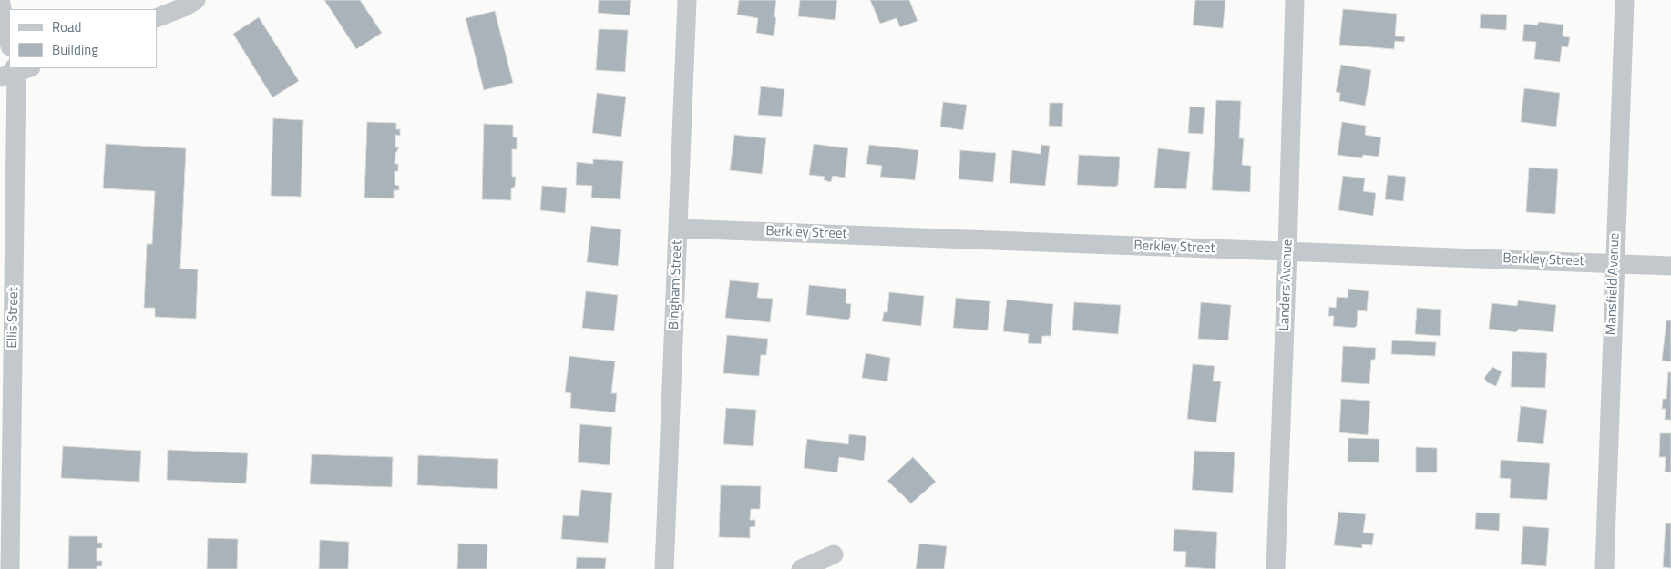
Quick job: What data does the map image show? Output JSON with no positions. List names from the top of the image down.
{
  "streets": {
    "street": [
      "Berkley Street",
      "Mansfield Avenue",
      "Bingham Street",
      "Landers Avenue",
      "Ellis Street"
    ]
  },
  "crossings": [
    ["Berkley Street", "Mansfield Avenue"],
    ["Berkley Street", "Bingham Street"],
    ["Berkley Street", "Landers Avenue"]
  ],
  "legend": ["Road", "Building"]
}
